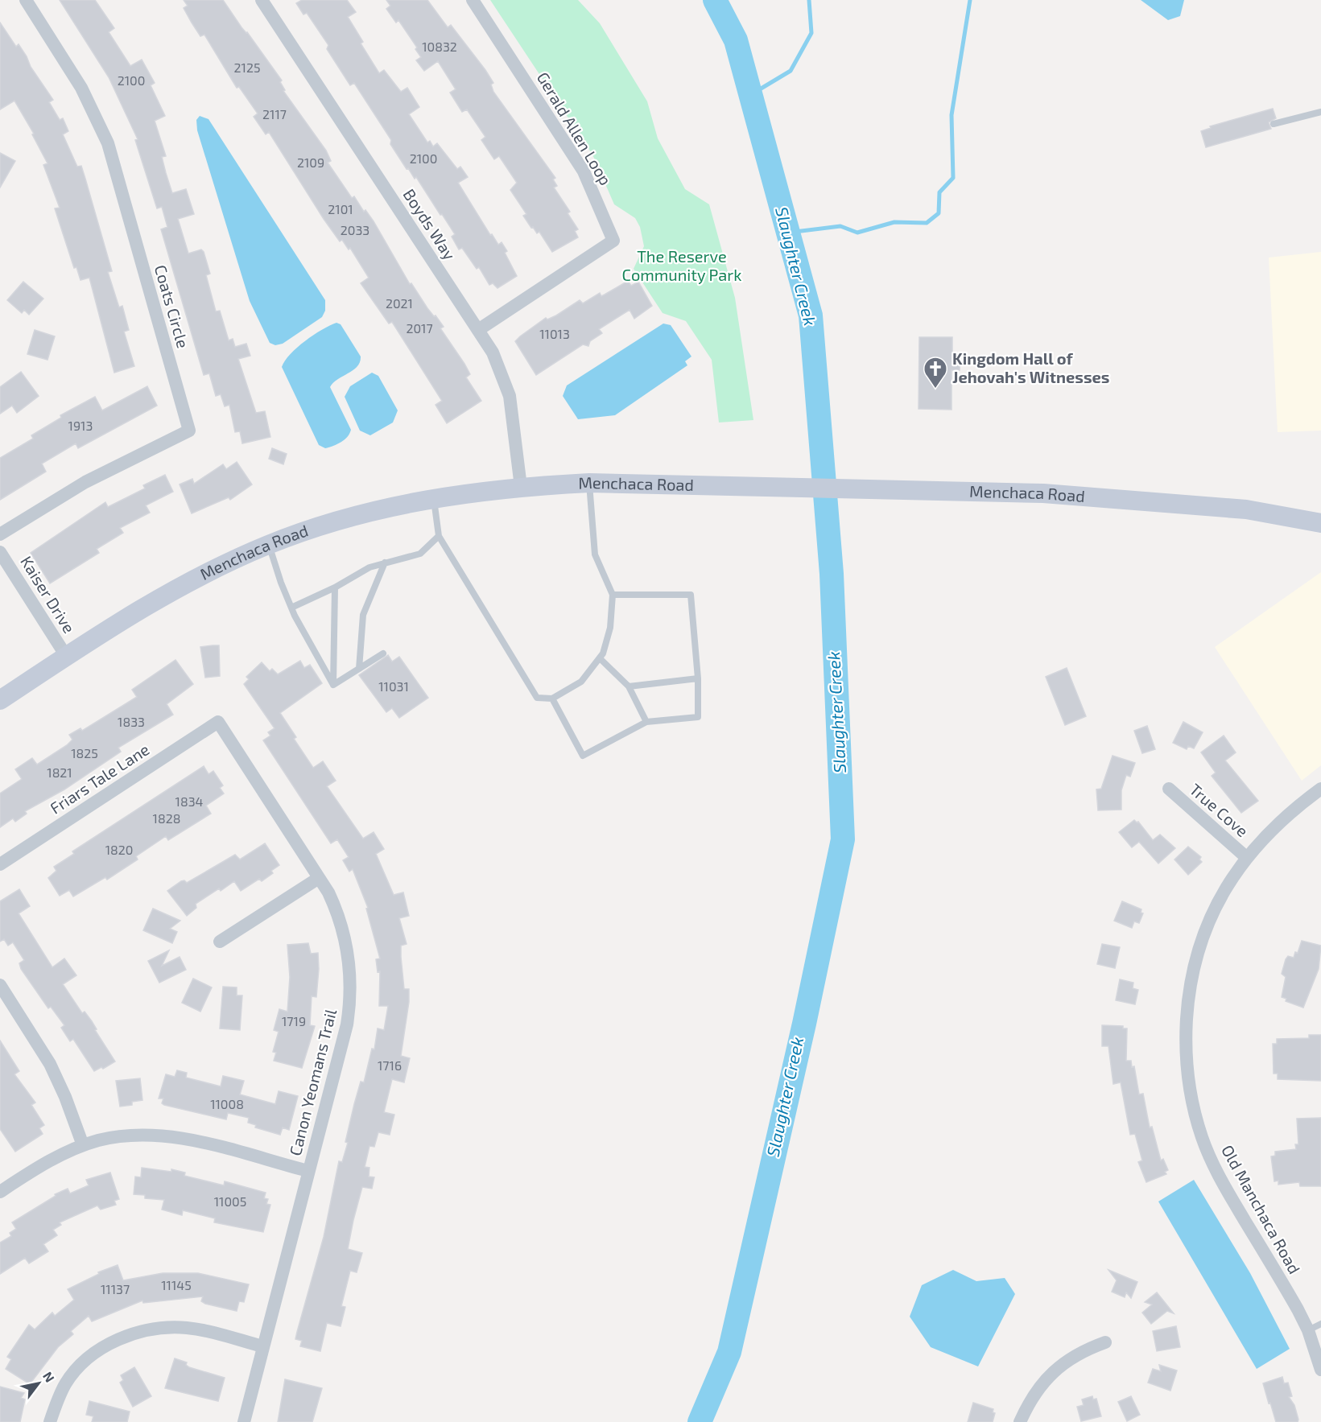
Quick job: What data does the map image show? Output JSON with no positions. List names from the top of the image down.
{
  "streets": {
    "main road": ["Menchaca Road"],
    "street": [
      "Gerald Allen Loop",
      "Boyds Way",
      "Coats Circle",
      "Kaiser Drive",
      "Friars Tale Lane",
      "True Cove",
      "Canon Yeomans Trail",
      "Old Manchaca Road"
    ]
  },
  "crossings": [
    ["Gerald Allen Loop", "Boyds Way"],
    ["Boyds Way", "Menchaca Road"],
    ["Menchaca Road", "Kaiser Drive"],
    ["Friars Tale Lane", "Canon Yeomans Trail"],
    ["True Cove", "Old Manchaca Road"]
  ],
  "water": ["Slaughter Creek"],
  "parks": ["The Reserve Community Park"],
  "places": {
    "church": ["Kingdom Hall of Jehovah's Witnesses"]
  },
  "house_numbers": [
    "10832",
    "2125",
    "2100",
    "2117",
    "2100",
    "2109",
    "2101",
    "2033",
    "2021",
    "2017",
    "11013",
    "1913",
    "11031",
    "1833",
    "1825",
    "1821",
    "1834",
    "1828",
    "1820",
    "1719",
    "1716",
    "11008",
    "11005",
    "11145",
    "11137"
  ],
  "north": "top right"
}
